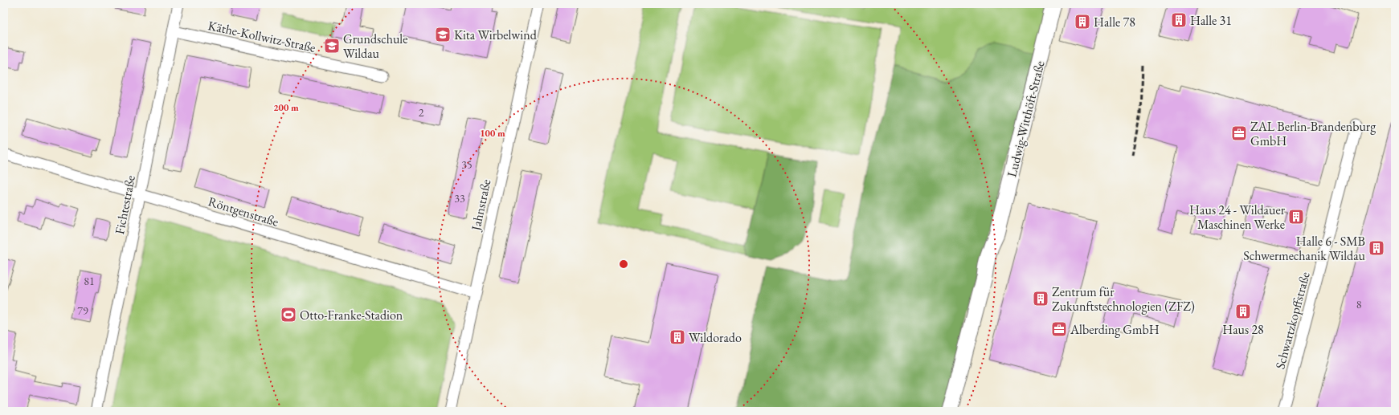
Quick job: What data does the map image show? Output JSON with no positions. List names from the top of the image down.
{
  "streets": {
    "street": [
      "Käthe-Kollwitz-Straße",
      "Ludwig-Witthöft-Straße",
      "Fichtestraße",
      "Jahnstraße",
      "Röntgenstraße",
      "Schwartzkopffstraße"
    ]
  },
  "crossings": [
    ["Käthe-Kollwitz-Straße", "Fichtestraße"],
    ["Fichtestraße", "Röntgenstraße"],
    ["Jahnstraße", "Röntgenstraße"]
  ],
  "places": {
    "building": [
      "Halle 31",
      "Halle 78",
      "Haus 24 - Wildauer Maschinen Werke",
      "Halle 6 - SMB Schwermechanik Wildau",
      "Zentrum für Zukunftstechnologien (ZFZ)",
      "Haus 28",
      "Wildorado"
    ],
    "school or university": ["Kita Wirbelwind", "Grundschule Wildau"],
    "office": ["ZAL Berlin-Brandenburg GmbH", "Alberding GmbH"],
    "sports": ["Otto-Franke-Stadion"]
  },
  "house_numbers": [
    "2",
    "35",
    "33",
    "81",
    "8",
    "79"
  ],
  "rings": ["200 m", "100 m"]
}
